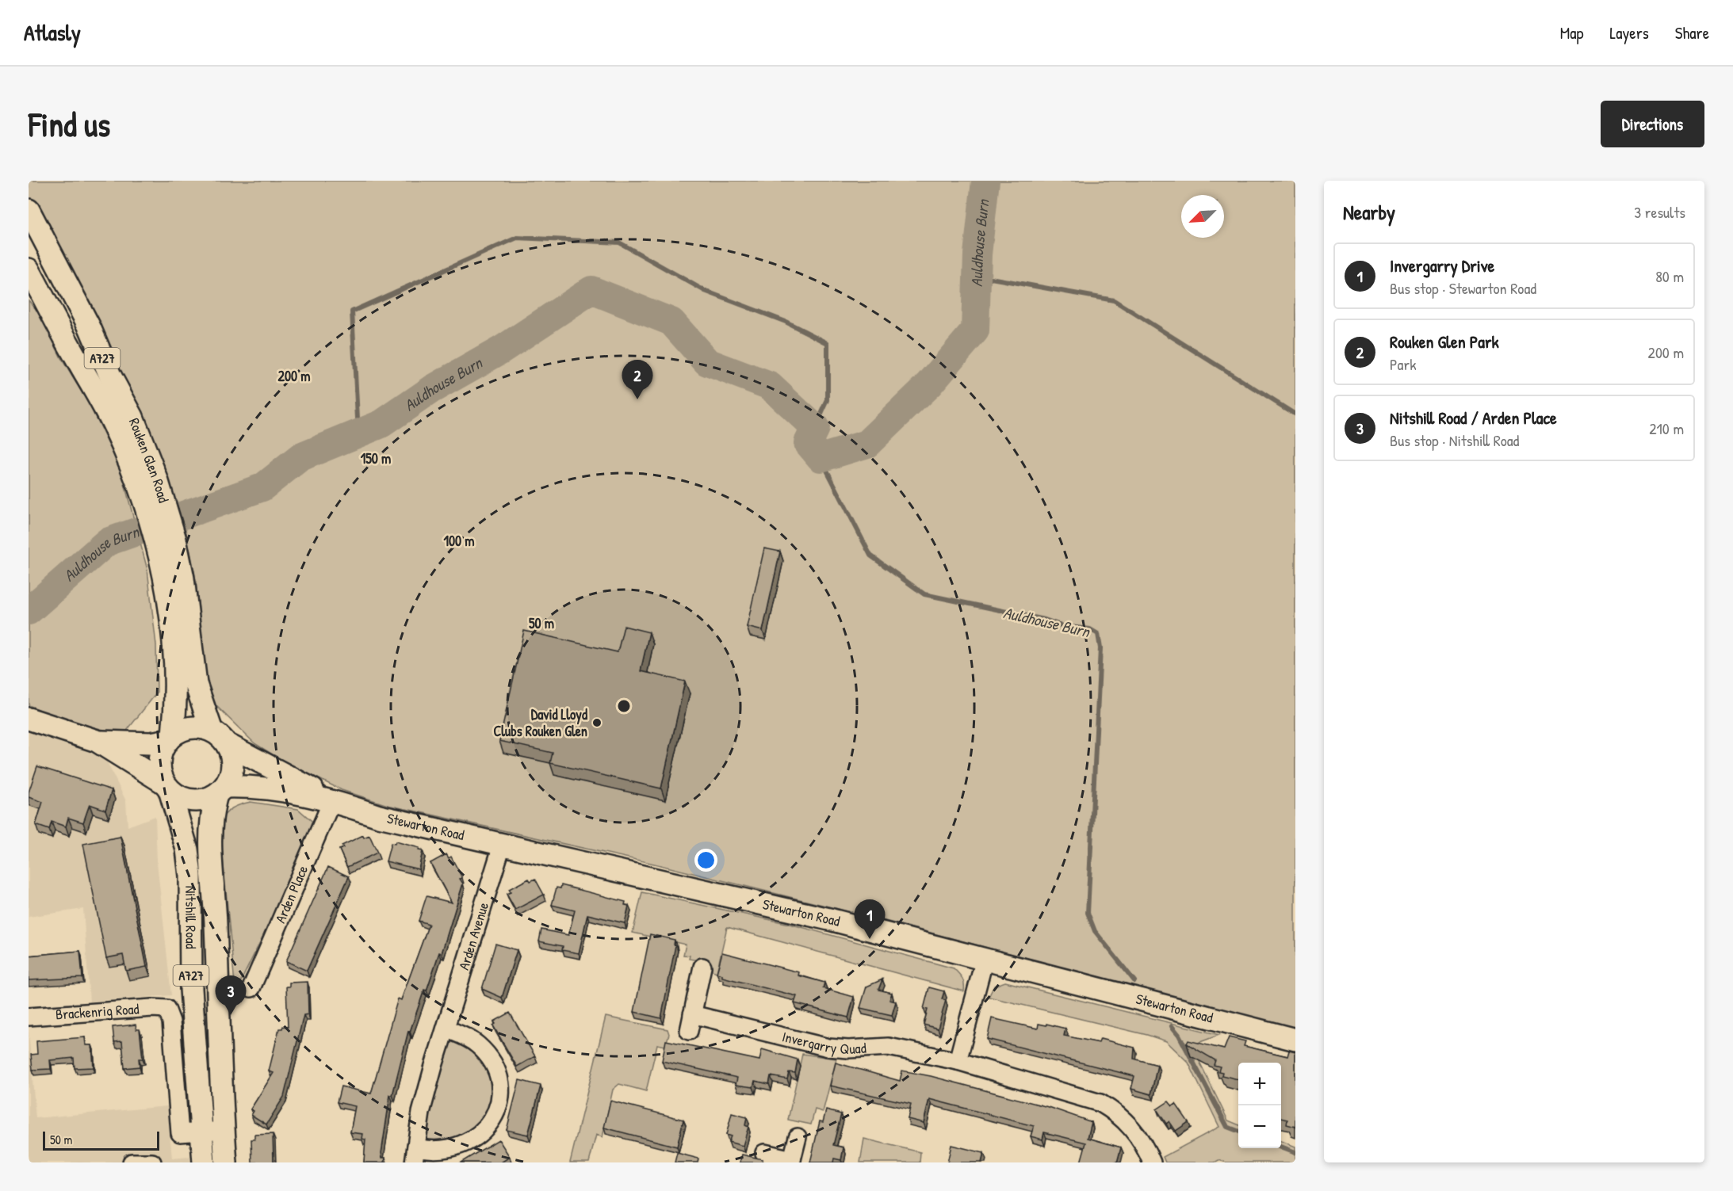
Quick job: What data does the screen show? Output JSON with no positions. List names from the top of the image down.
{
  "streets": {
    "main road": [
      "A727",
      "Rouken Glen Road",
      "Stewarton Road",
      "Nitshill Road"
    ],
    "street": [
      "Arden Place",
      "Arden Avenue",
      "Brackenrig Road",
      "Invergarry Quad"
    ]
  },
  "crossings": [
    ["Rouken Glen Road", "Stewarton Road"],
    ["Rouken Glen Road", "Nitshill Road"],
    ["Stewarton Road", "Arden Place"],
    ["Stewarton Road", "Nitshill Road"],
    ["Stewarton Road", "Arden Avenue"],
    ["Nitshill Road", "Brackenrig Road"]
  ],
  "water": ["Auldhouse Burn"],
  "places": ["David Lloyd Clubs Rouken Glen"],
  "scale_bar": "50 m",
  "north": "bottom left",
  "page": {
    "header": "Atlasly",
    "nav": ["Map", "Layers", "Share"],
    "buttons": "Directions",
    "title": "Find us",
    "heading": ["Nearby", "3 results"],
    "list": [
      {
        "mark": "1",
        "name": "Invergarry Drive",
        "note": "Bus stop · Stewarton Road",
        "value": "80 m"
      },
      {
        "mark": "2",
        "name": "Rouken Glen Park",
        "note": "Park",
        "value": "200 m"
      },
      {
        "mark": "3",
        "name": "Nitshill Road / Arden Place",
        "note": "Bus stop · Nitshill Road",
        "value": "210 m"
      }
    ],
    "pins": ["2", "1", "3"],
    "map_buttons": ["+", "−"],
    "scale": "50 m"
  },
  "rings": [
    "200 m",
    "150 m",
    "100 m",
    "50 m"
  ]
}
